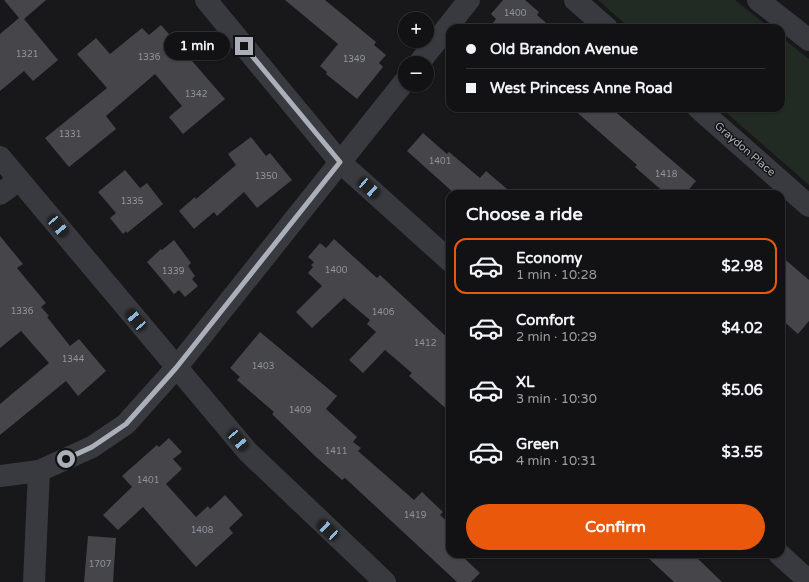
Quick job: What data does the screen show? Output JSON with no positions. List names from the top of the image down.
{
  "streets": {
    "street": ["Graydon Place"]
  },
  "house_numbers": [
    "1400",
    "1321",
    "1336",
    "1349",
    "1342",
    "1331",
    "1401",
    "1418",
    "1350",
    "1335",
    "1400",
    "1339",
    "1336",
    "1406",
    "1412",
    "1344",
    "1403",
    "1409",
    "1411",
    "1401",
    "1419",
    "1408",
    "1707"
  ],
  "page": {
    "map_buttons": ["+", "−"],
    "banner": ["Old Brandon Avenue", "West Princess Anne Road"],
    "bubble": "1 min",
    "heading": "Choose a ride",
    "list": [
      {
        "name": "Economy",
        "note": "1 min · 10:28",
        "value": "$2.98"
      },
      {
        "name": "Comfort",
        "note": "2 min · 10:29",
        "value": "$4.02"
      },
      {
        "name": "XL",
        "note": "3 min · 10:30",
        "value": "$5.06"
      },
      {
        "name": "Green",
        "note": "4 min · 10:31",
        "value": "$3.55"
      }
    ],
    "buttons": "Confirm"
  }
}
